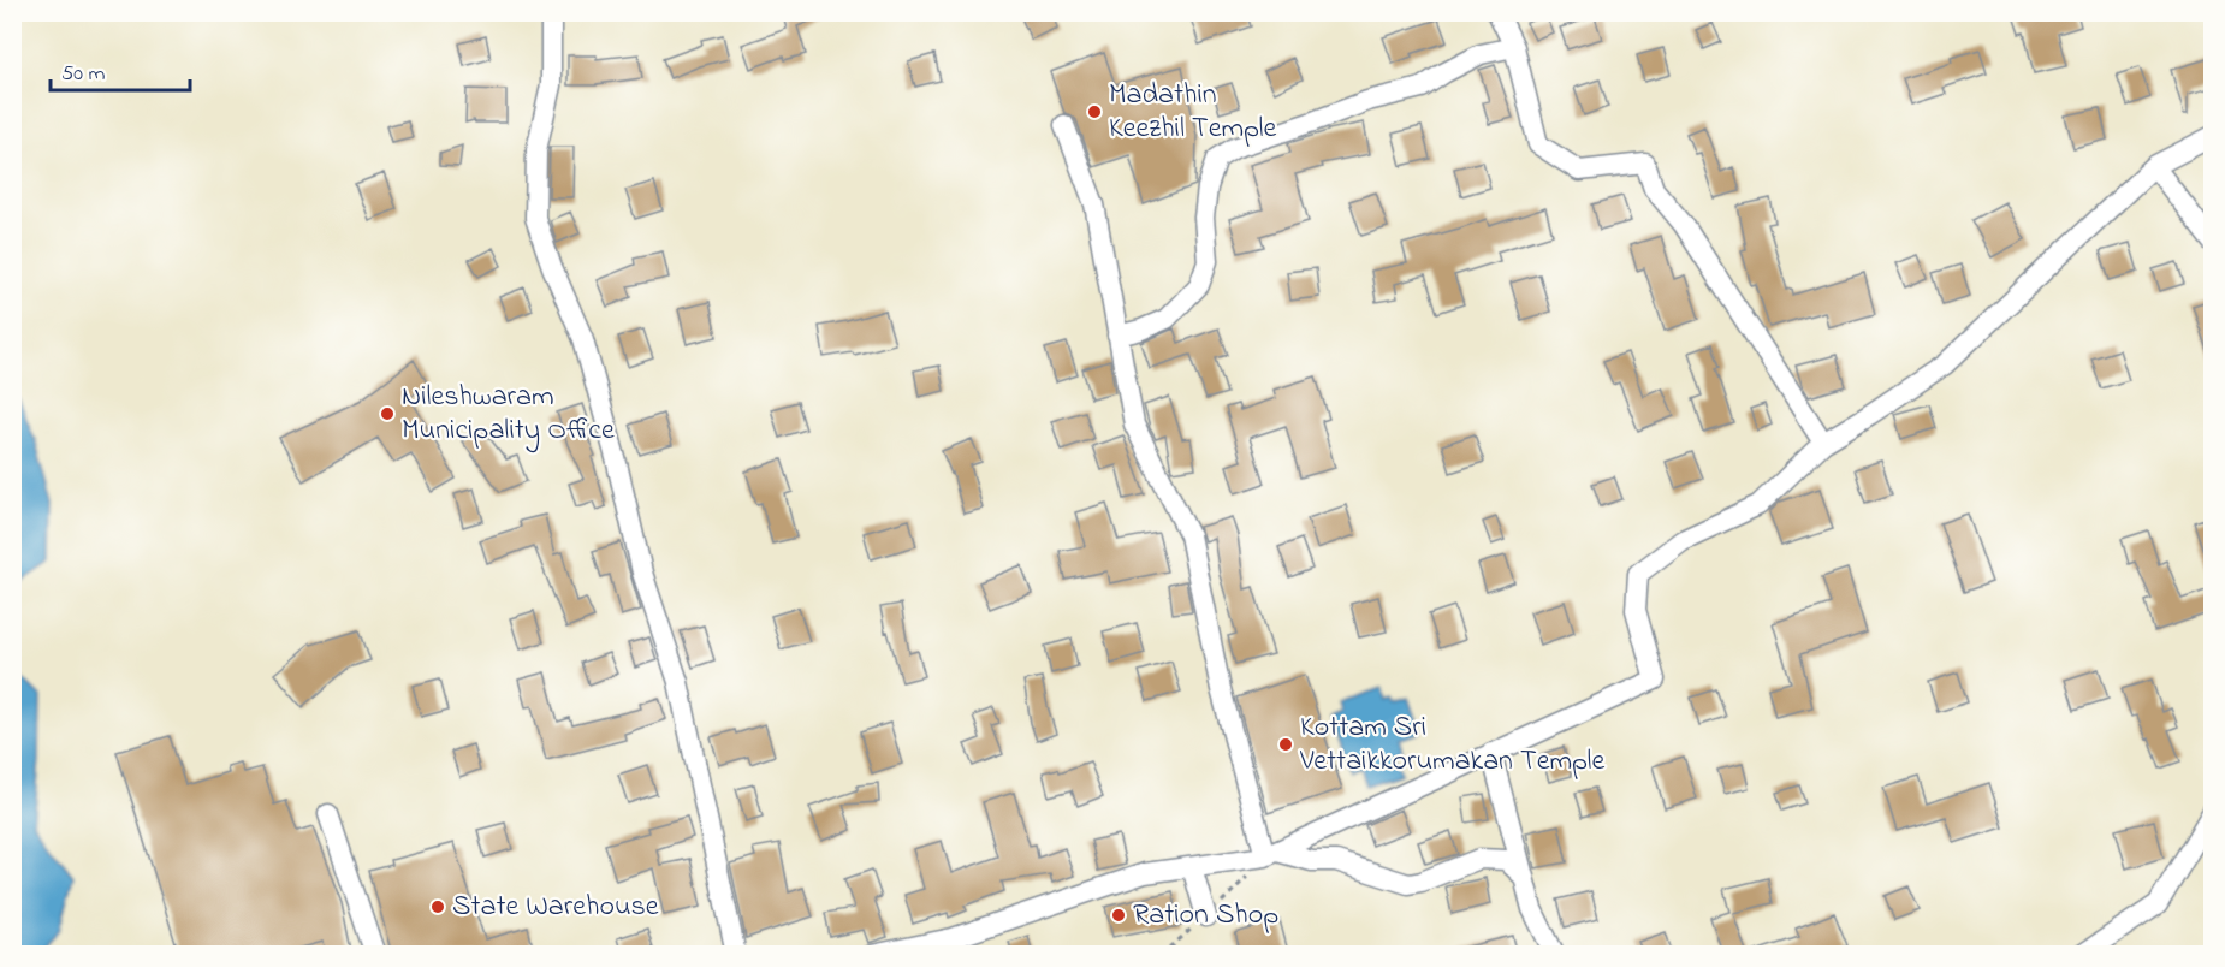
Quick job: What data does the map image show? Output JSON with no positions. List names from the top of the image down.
{
  "places": [
    "Madathin Keezhil Temple",
    "Nileshwaram Municipality Office",
    "Kottam Sri Vettaikkorumakan Temple",
    "State Warehouse",
    "Ration Shop"
  ],
  "scale_bar": "50 m"
}
